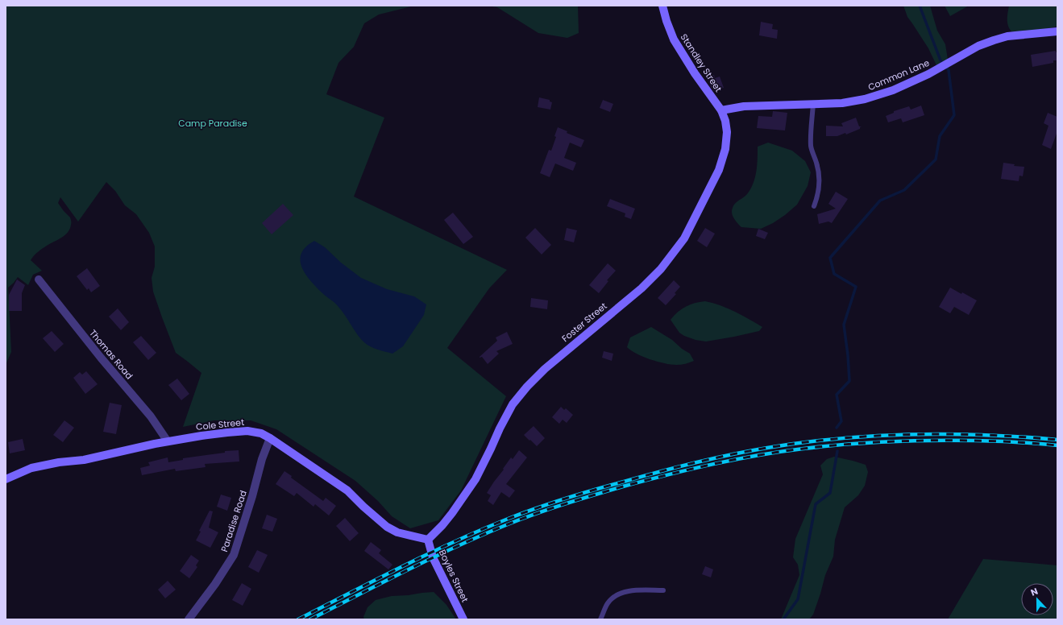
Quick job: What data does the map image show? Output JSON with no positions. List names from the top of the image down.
{
  "streets": {
    "street": [
      "Standley Street",
      "Common Lane",
      "Foster Street",
      "Thomas Road",
      "Cole Street",
      "Paradise Road",
      "Boyles Street"
    ]
  },
  "crossings": [
    ["Standley Street", "Common Lane"],
    ["Standley Street", "Foster Street"],
    ["Common Lane", "Foster Street"],
    ["Foster Street", "Cole Street"],
    ["Foster Street", "Boyles Street"],
    ["Thomas Road", "Cole Street"],
    ["Cole Street", "Paradise Road"],
    ["Cole Street", "Boyles Street"]
  ],
  "parks": ["Camp Paradise"],
  "north": "top"
}
